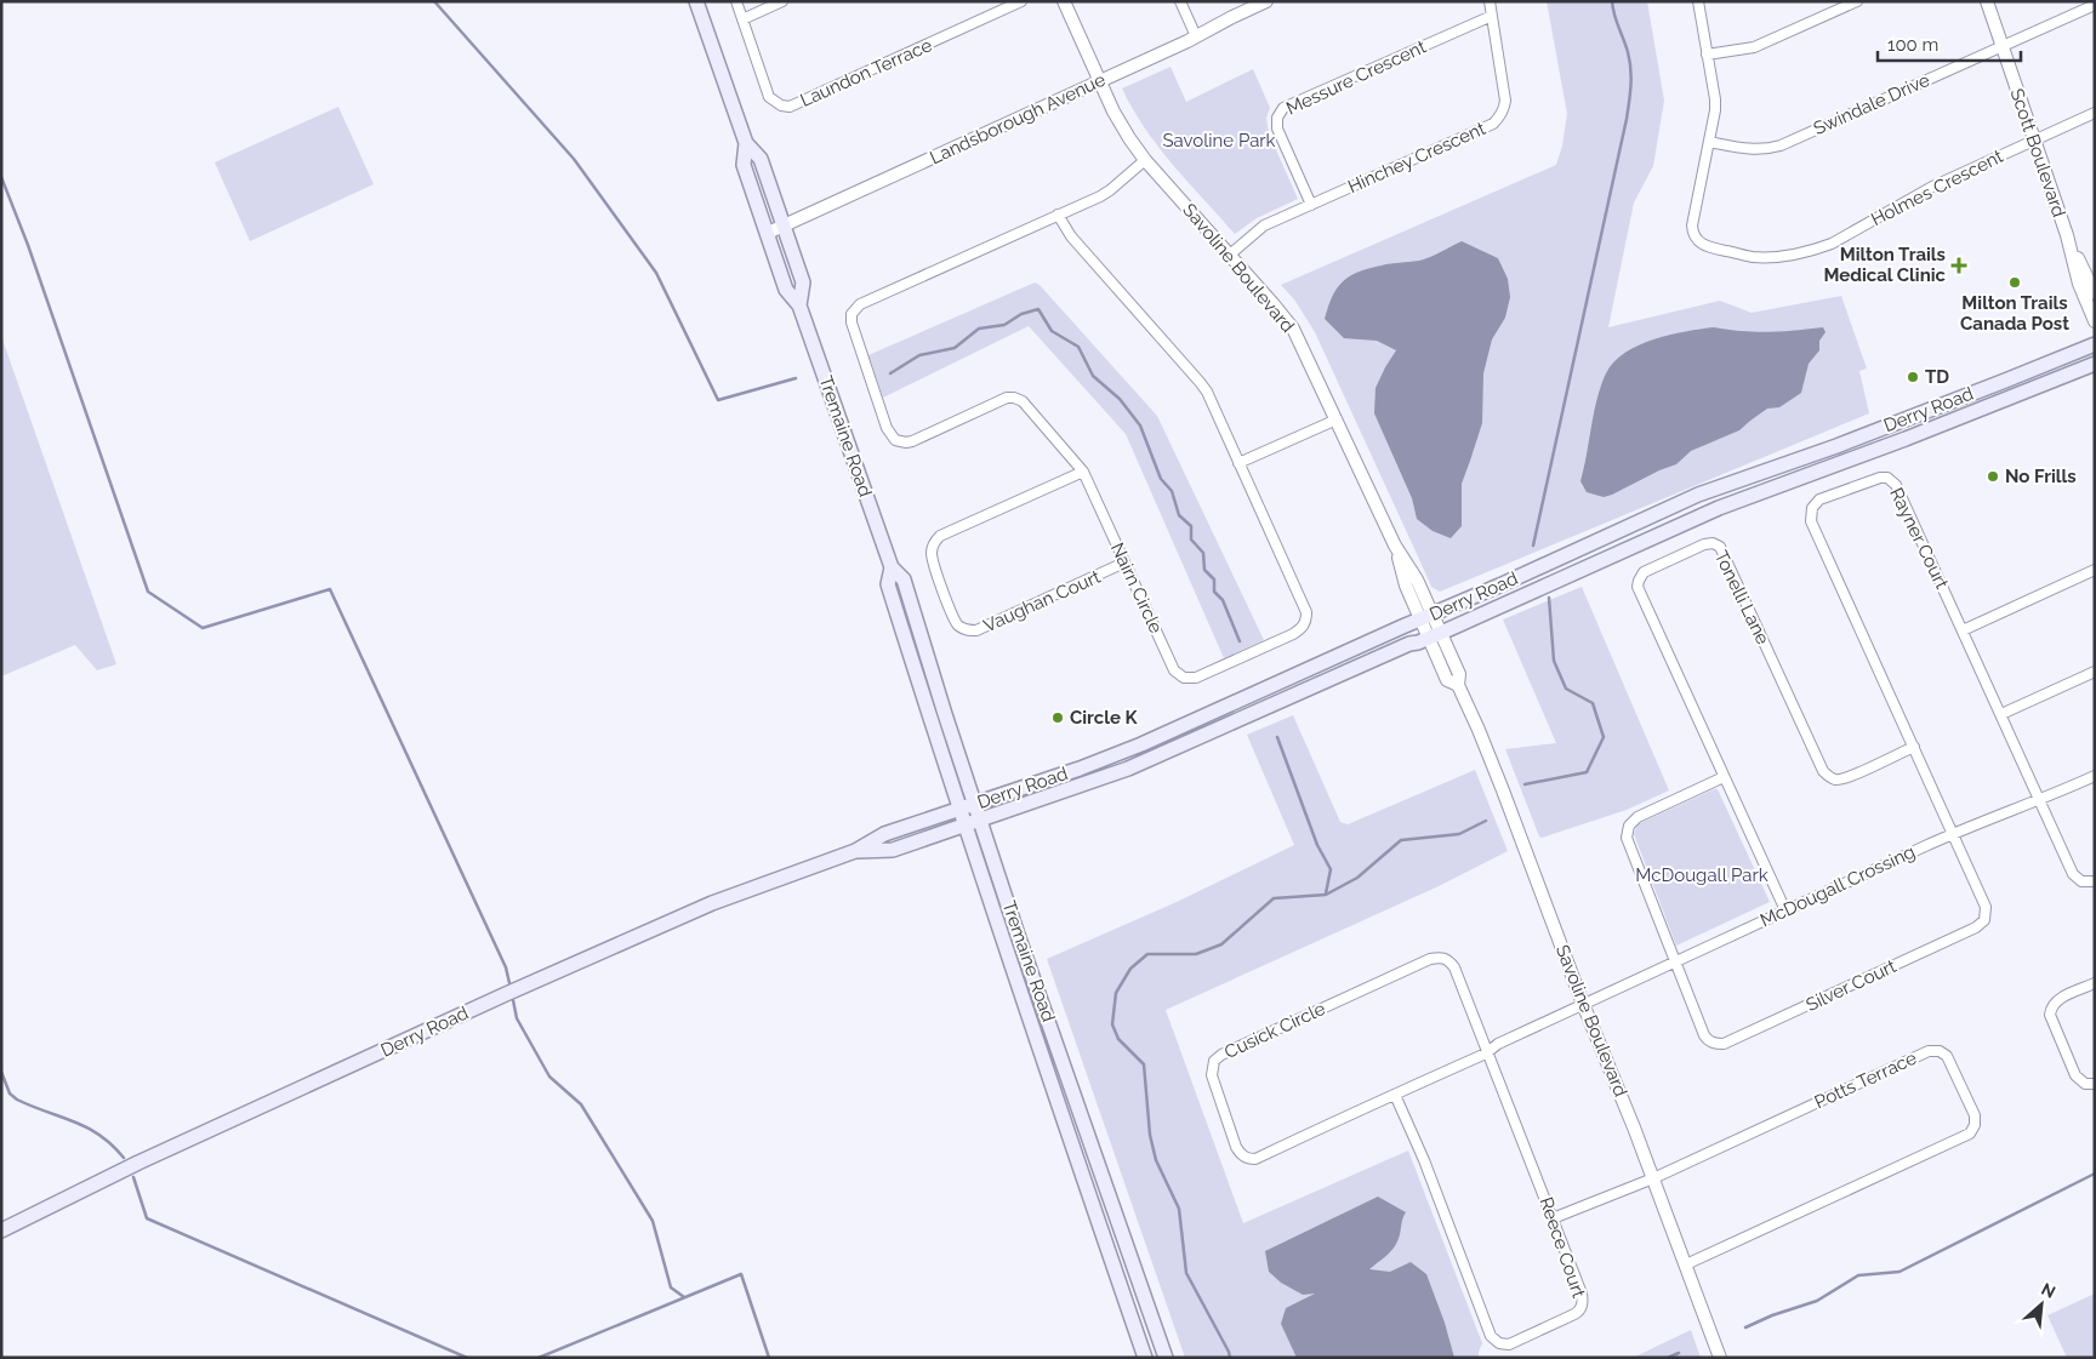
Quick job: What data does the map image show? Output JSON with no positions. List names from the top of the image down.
{
  "streets": {
    "main road": ["Derry Road", "Tremaine Road"],
    "street": [
      "Laundon Terrace",
      "Messure Crescent",
      "Swindale Drive",
      "Landsborough Avenue",
      "Scott Boulevard",
      "Hinchey Crescent",
      "Holmes Crescent",
      "Savoline Boulevard",
      "Rayner Court",
      "Nairn Circle",
      "Tonelli Lane",
      "Vaughan Court",
      "McDougall Crossing",
      "Silver Court",
      "Cusick Circle",
      "Potts Terrace",
      "Reece Court"
    ]
  },
  "crossings": [
    ["Messure Crescent", "Hinchey Crescent"],
    ["Swindale Drive", "Scott Boulevard"],
    ["Swindale Drive", "Holmes Crescent"],
    ["Landsborough Avenue", "Savoline Boulevard"],
    ["Landsborough Avenue", "Tremaine Road"],
    ["Scott Boulevard", "Holmes Crescent"],
    ["Hinchey Crescent", "Savoline Boulevard"],
    ["Savoline Boulevard", "Derry Road"],
    ["Savoline Boulevard", "Nairn Circle"],
    ["Savoline Boulevard", "McDougall Crossing"],
    ["Savoline Boulevard", "Cusick Circle"],
    ["Savoline Boulevard", "Potts Terrace"],
    ["Derry Road", "Tremaine Road"],
    ["Rayner Court", "Tonelli Lane"],
    ["Rayner Court", "McDougall Crossing"],
    ["Rayner Court", "Silver Court"],
    ["Nairn Circle", "Vaughan Court"],
    ["Tonelli Lane", "McDougall Crossing"],
    ["McDougall Crossing", "Silver Court"],
    ["McDougall Crossing", "Cusick Circle"],
    ["Cusick Circle", "Reece Court"],
    ["Potts Terrace", "Reece Court"]
  ],
  "parks": ["Savoline Park", "McDougall Park"],
  "places": {
    "health": ["Milton Trails Medical Clinic"],
    "other": [
      "Milton Trails Canada Post",
      "TD",
      "No Frills",
      "Circle K"
    ]
  },
  "scale_bar": "100 m",
  "north": "top right"
}
